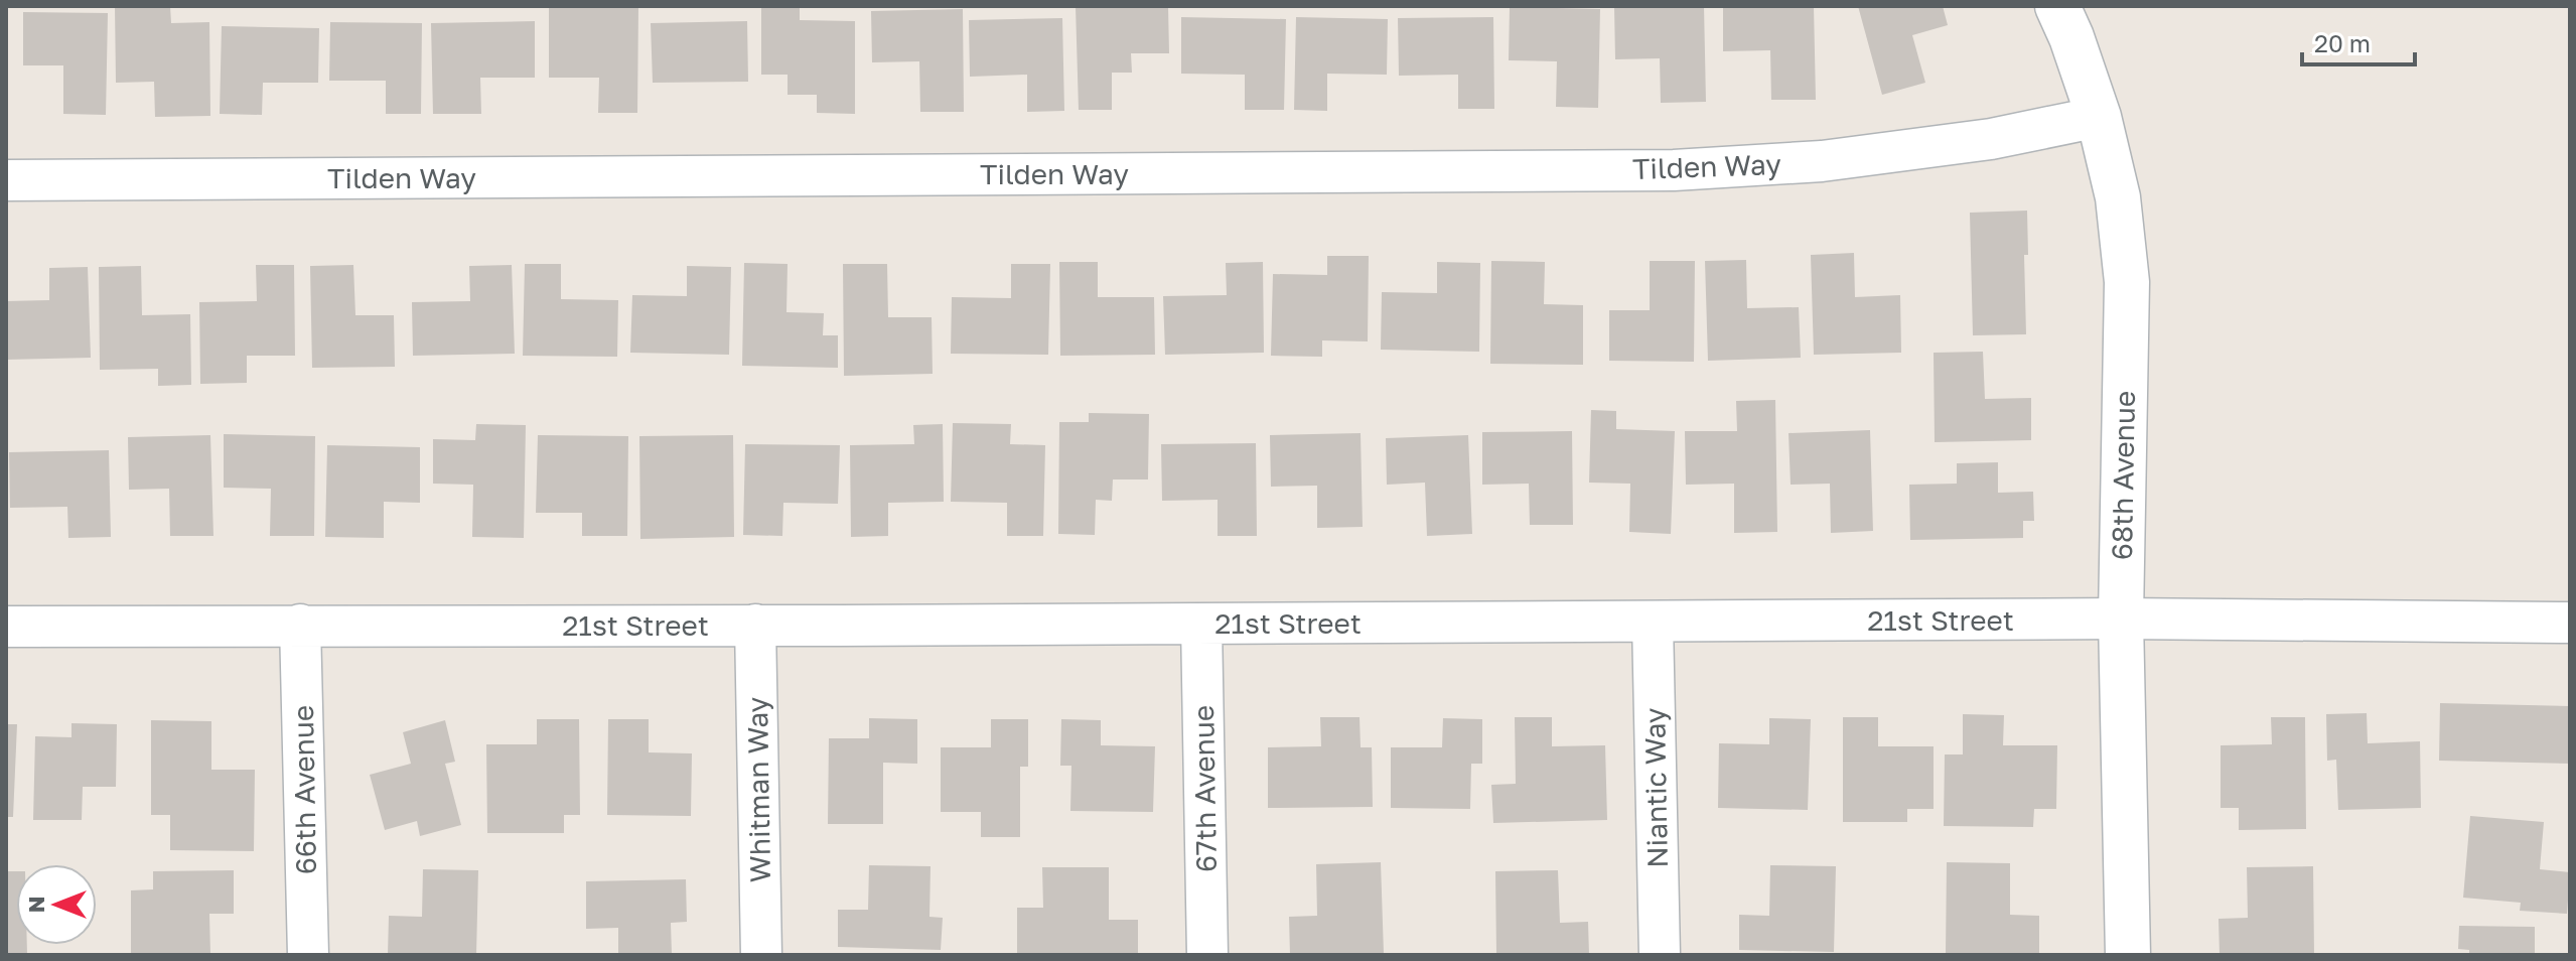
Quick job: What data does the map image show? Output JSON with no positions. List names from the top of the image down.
{
  "streets": {
    "street": [
      "Tilden Way",
      "68th Avenue",
      "21st Street",
      "Niantic Way",
      "67th Avenue",
      "66th Avenue",
      "Whitman Way"
    ]
  },
  "crossings": [
    ["Tilden Way", "68th Avenue"],
    ["68th Avenue", "21st Street"],
    ["21st Street", "Niantic Way"],
    ["21st Street", "67th Avenue"],
    ["21st Street", "66th Avenue"],
    ["21st Street", "Whitman Way"]
  ],
  "scale_bar": "20 m",
  "north": "left"
}
